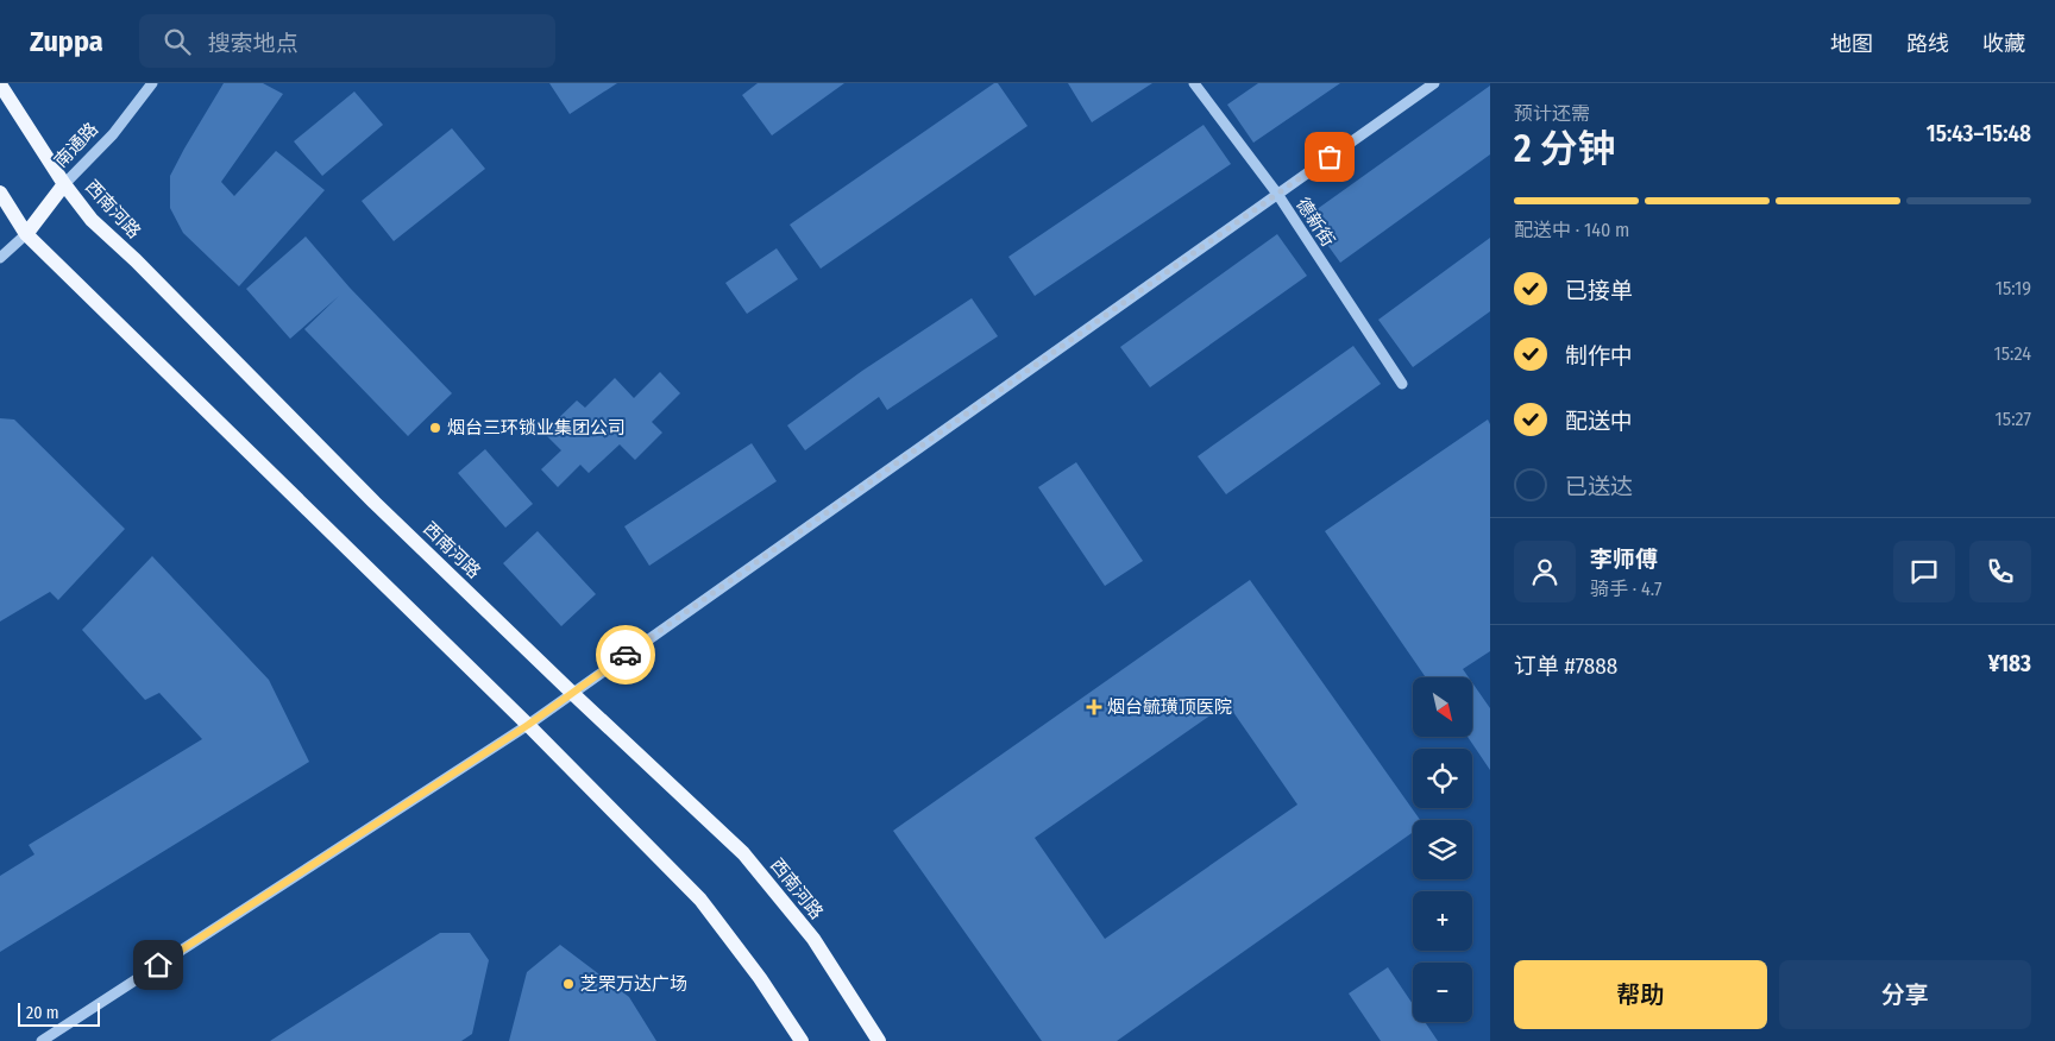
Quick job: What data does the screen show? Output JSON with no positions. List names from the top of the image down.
{
  "streets": {
    "main road": ["南通路", "西南河路"],
    "street": ["德新街"]
  },
  "crossings": [
    ["南通路", "西南河路"]
  ],
  "places": {
    "other": ["烟台三环锁业集团公司", "芝罘万达广场"],
    "health": ["烟台毓璜顶医院"]
  },
  "scale_bar": "20 m",
  "north": "bottom right",
  "page": {
    "header": "Zuppa",
    "search": "搜索地点",
    "nav": ["地图", "路线", "收藏"],
    "heading": ["2 分钟", "预计还需", "15:43–15:48"],
    "panel": [
      "李师傅",
      "骑手 · 4.7",
      "订单 #7888",
      "¥183"
    ],
    "bar": "配送中 · 140 m",
    "list": [
      ["已接单", "15:19"],
      ["制作中", "15:24"],
      ["配送中", "15:27"],
      "已送达"
    ],
    "map_buttons": ["+", "−"],
    "buttons": ["帮助", "分享"],
    "scale": "20 m"
  }
}
